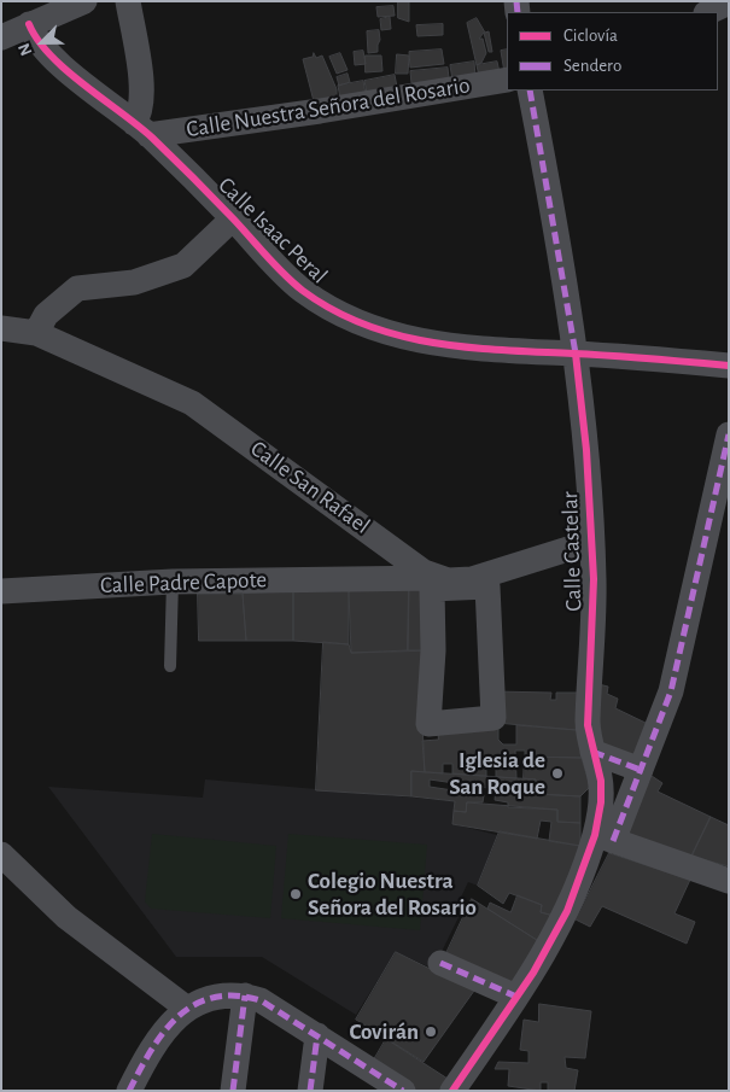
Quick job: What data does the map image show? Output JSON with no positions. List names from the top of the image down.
{
  "streets": {
    "street": [
      "Calle Nuestra Señora del Rosario",
      "Calle Isaac Peral",
      "Calle San Rafael",
      "Calle Castelar",
      "Calle Padre Capote"
    ]
  },
  "crossings": [
    ["Calle Nuestra Señora del Rosario", "Calle Isaac Peral"],
    ["Calle Isaac Peral", "Calle Castelar"],
    ["Calle San Rafael", "Calle Castelar"],
    ["Calle San Rafael", "Calle Padre Capote"]
  ],
  "places": ["Iglesia de San Roque", "Colegio Nuestra Señora del Rosario", "Covirán"],
  "legend": ["Ciclovía", "Sendero"],
  "north": "bottom left"
}
